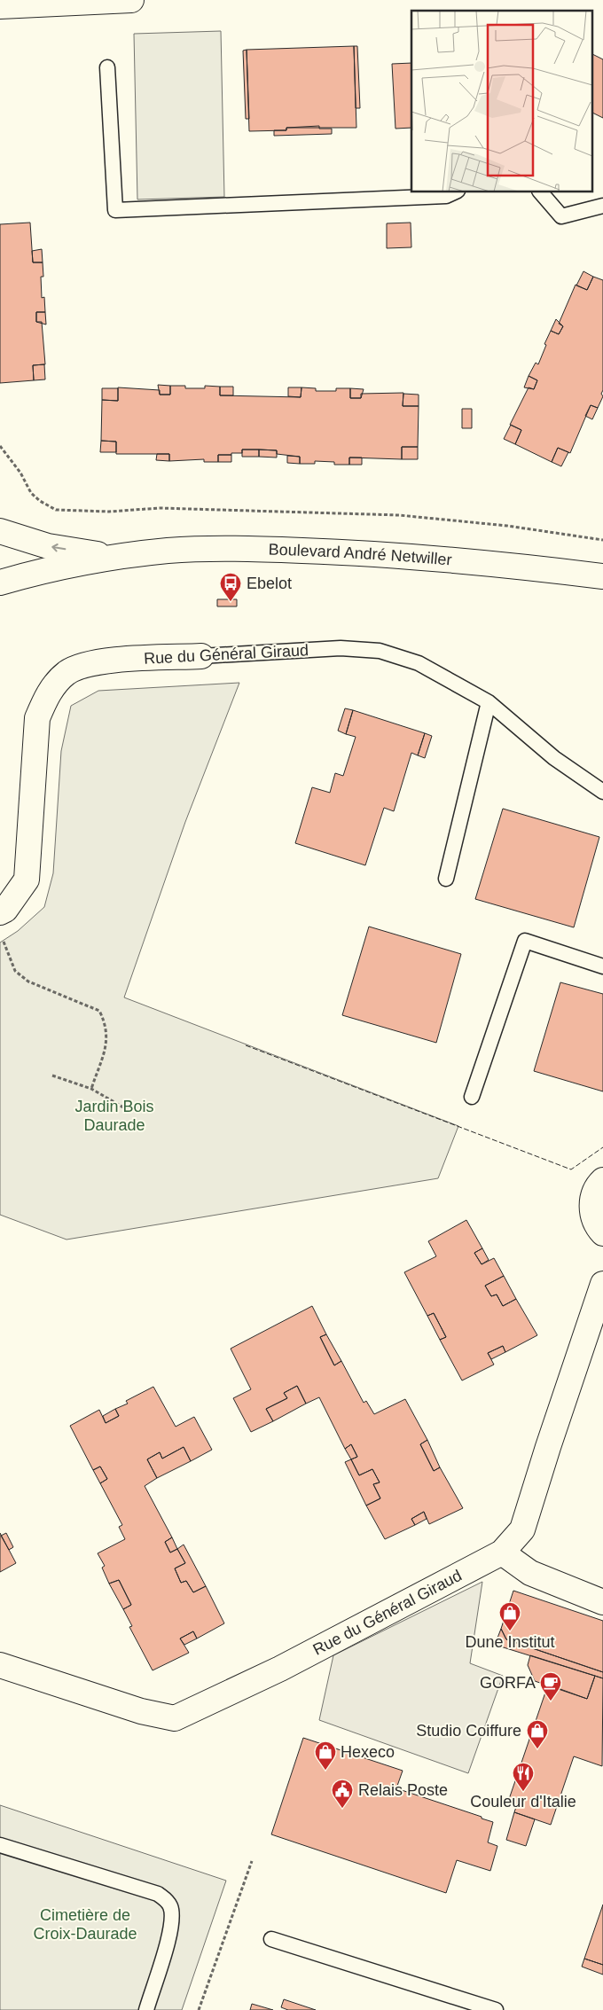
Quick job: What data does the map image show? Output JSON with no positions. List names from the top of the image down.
{
  "streets": {
    "street": ["Boulevard André Netwiller", "Rue du Général Giraud"]
  },
  "parks": ["Jardin Bois Daurade", "Cimetière de Croix-Daurade"],
  "places": {
    "bus stop": ["Ebelot"],
    "shop": ["Dune Institut", "Studio Coiffure", "Hexeco"],
    "cafe": ["GORFA"],
    "restaurant": ["Couleur d'Italie"],
    "public building": ["Relais Poste"]
  }
}
